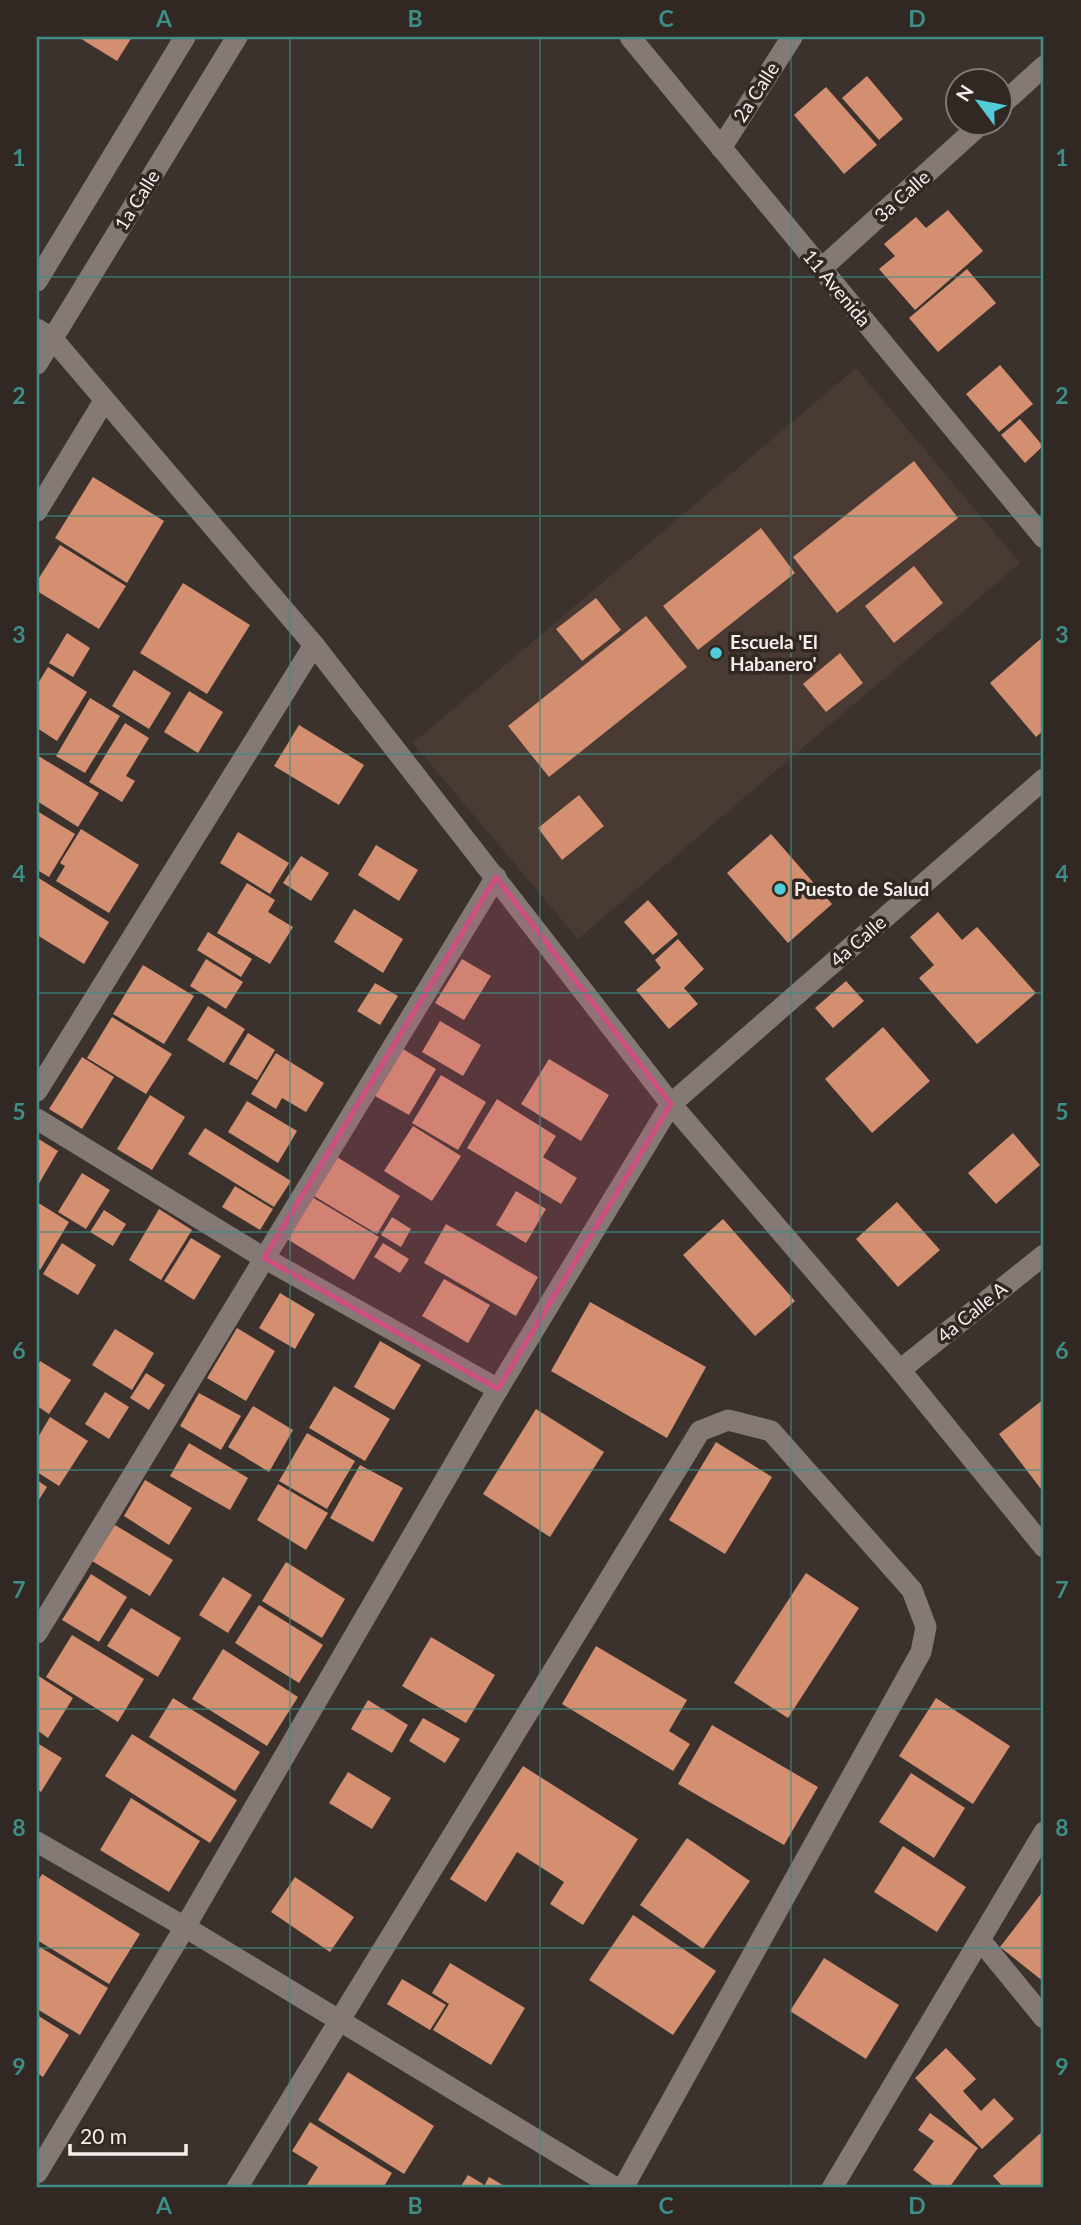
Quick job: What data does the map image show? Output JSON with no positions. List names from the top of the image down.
{
  "streets": {
    "street": [
      "2a Calle",
      "3a Calle",
      "1a Calle",
      "11 Avenida",
      "4a Calle",
      "4a Calle A"
    ]
  },
  "crossings": [
    ["2a Calle", "11 Avenida"],
    ["3a Calle", "11 Avenida"]
  ],
  "places": ["Escuela 'El Habanero'", "Puesto de Salud"],
  "scale_bar": "20 m",
  "north": "top left",
  "grid": {
    "columns": [
      "A",
      "B",
      "C",
      "D"
    ],
    "rows": [
      "1",
      "2",
      "3",
      "4",
      "5",
      "6",
      "7",
      "8",
      "9"
    ]
  }
}
